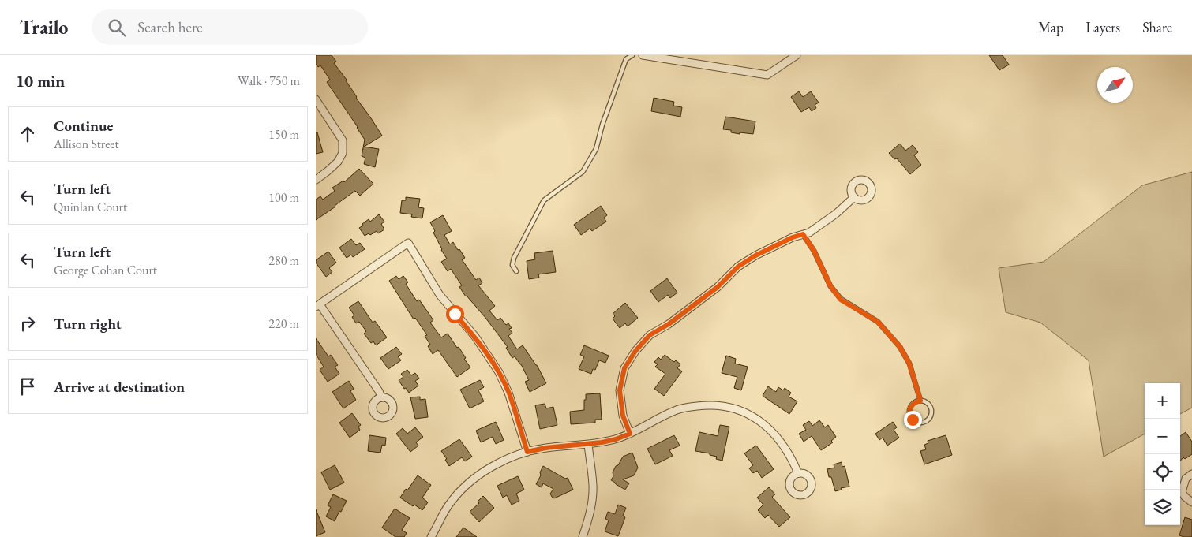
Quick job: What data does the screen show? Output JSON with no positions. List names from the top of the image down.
{
  "north": "top right",
  "page": {
    "header": "Trailo",
    "search": "Search here",
    "nav": ["Map", "Layers", "Share"],
    "heading": ["10 min", "Walk · 750 m"],
    "list": [
      ["Continue", "Allison Street", "150 m"],
      ["Turn left", "Quinlan Court", "100 m"],
      ["Turn left", "George Cohan Court", "280 m"],
      ["Turn right", "220 m"],
      "Arrive at destination"
    ],
    "map_buttons": ["+", "−"]
  }
}
